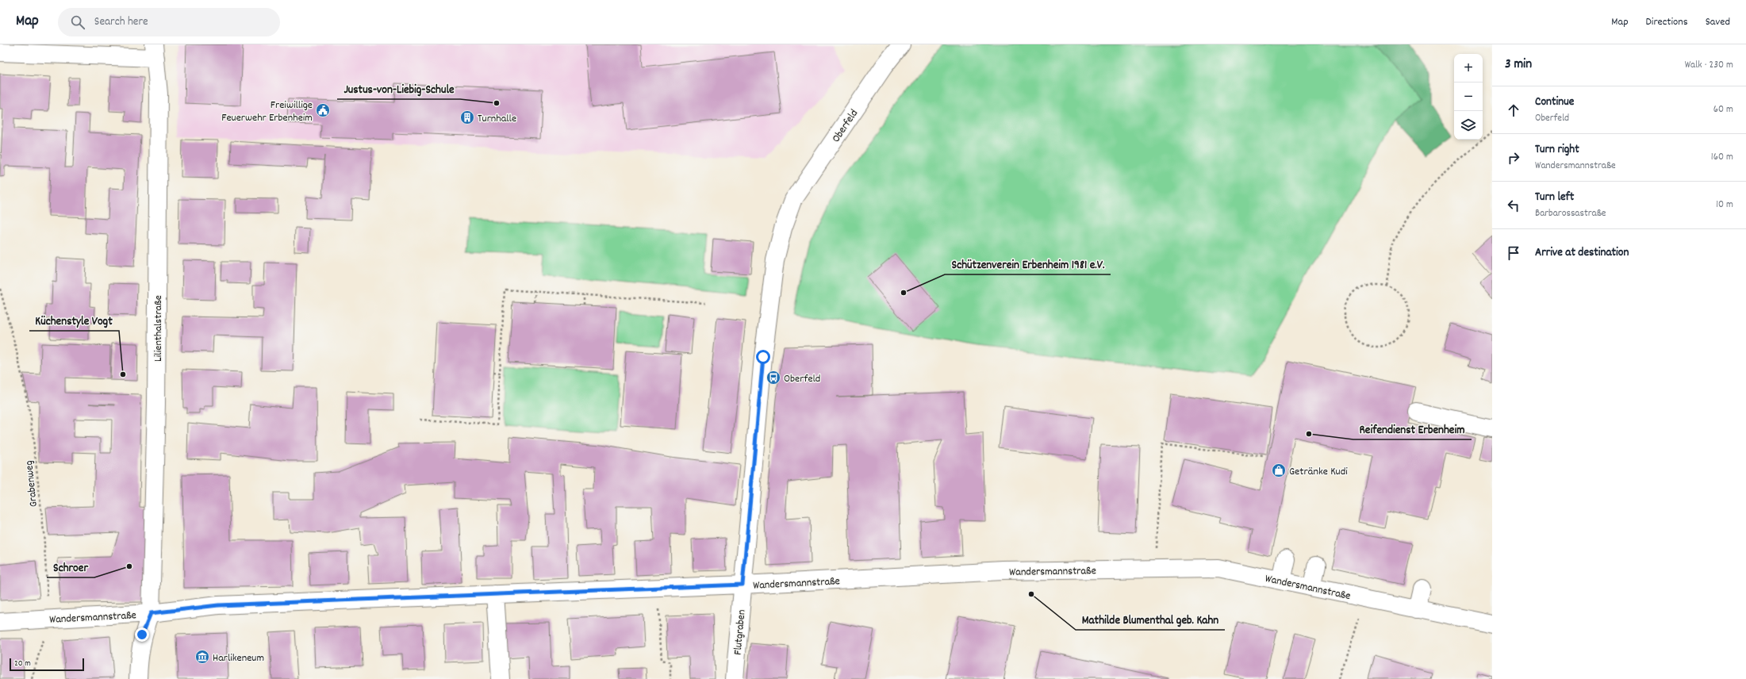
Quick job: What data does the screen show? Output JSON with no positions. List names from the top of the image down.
{
  "streets": {
    "street": [
      "Oberfeld",
      "Lilienthalstraße",
      "Wandersmannstraße",
      "Flutgraben"
    ],
    "path": ["Grabenweg"]
  },
  "crossings": [
    ["Oberfeld", "Wandersmannstraße"],
    ["Oberfeld", "Flutgraben"],
    ["Lilienthalstraße", "Wandersmannstraße"],
    ["Grabenweg", "Wandersmannstraße"],
    ["Wandersmannstraße", "Flutgraben"]
  ],
  "places": {
    "other": [
      "Justus-von-Liebig-Schule",
      "Schützenverein Erbenheim 1981 e.V.",
      "Küchenstyle Vogt",
      "Reifendienst Erbenheim",
      "Schroer",
      "Mathilde Blumenthal geb. Kahn"
    ],
    "public building": ["Freiwillige Feuerwehr Erbenheim"],
    "building": ["Turnhalle"],
    "bus stop": ["Oberfeld"],
    "shop": ["Getränke Kudi"],
    "museum": ["Harlikeneum"]
  },
  "scale_bar": "20 m",
  "page": {
    "header": "Map",
    "search": "Search here",
    "nav": ["Map", "Directions", "Saved"],
    "heading": ["3 min", "Walk · 230 m"],
    "map_buttons": ["+", "−"],
    "list": [
      ["Continue", "Oberfeld", "60 m"],
      ["Turn right", "Wandersmannstraße", "160 m"],
      ["Turn left", "Barbarossastraße", "10 m"],
      "Arrive at destination"
    ],
    "scale": "20 m"
  }
}
